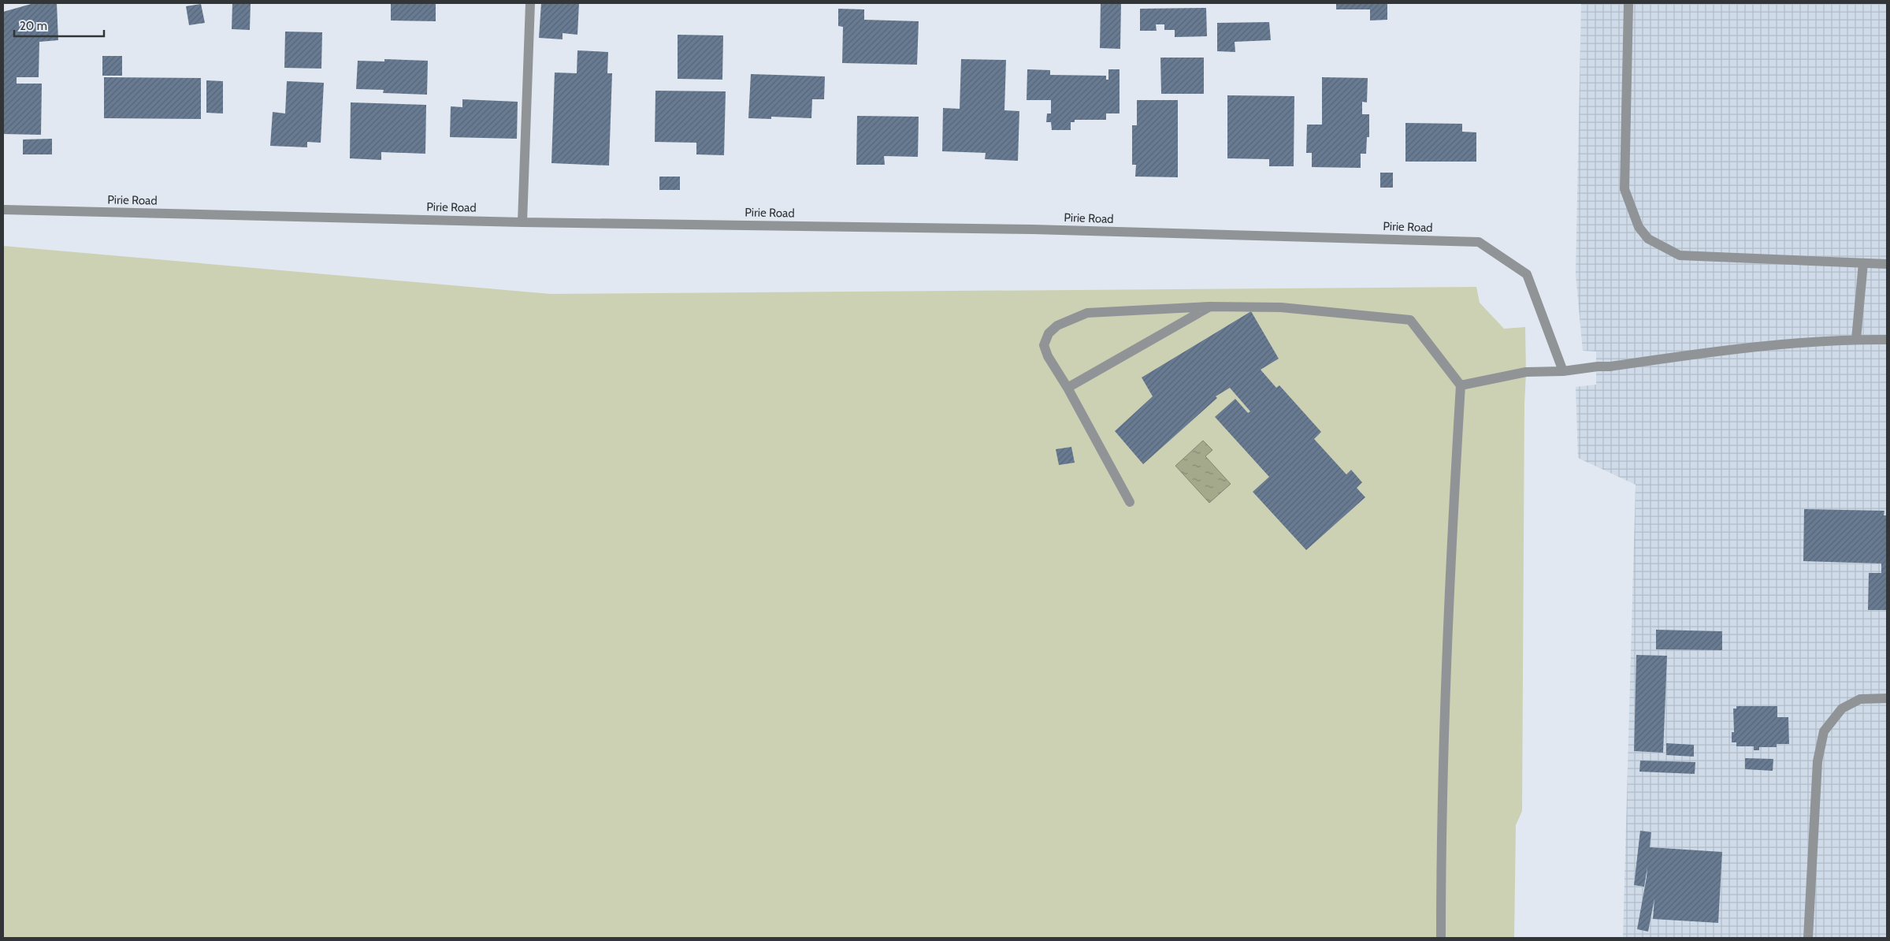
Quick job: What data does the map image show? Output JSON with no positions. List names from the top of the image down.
{
  "streets": {
    "street": ["Pirie Road"]
  },
  "scale_bar": "20 m"
}
